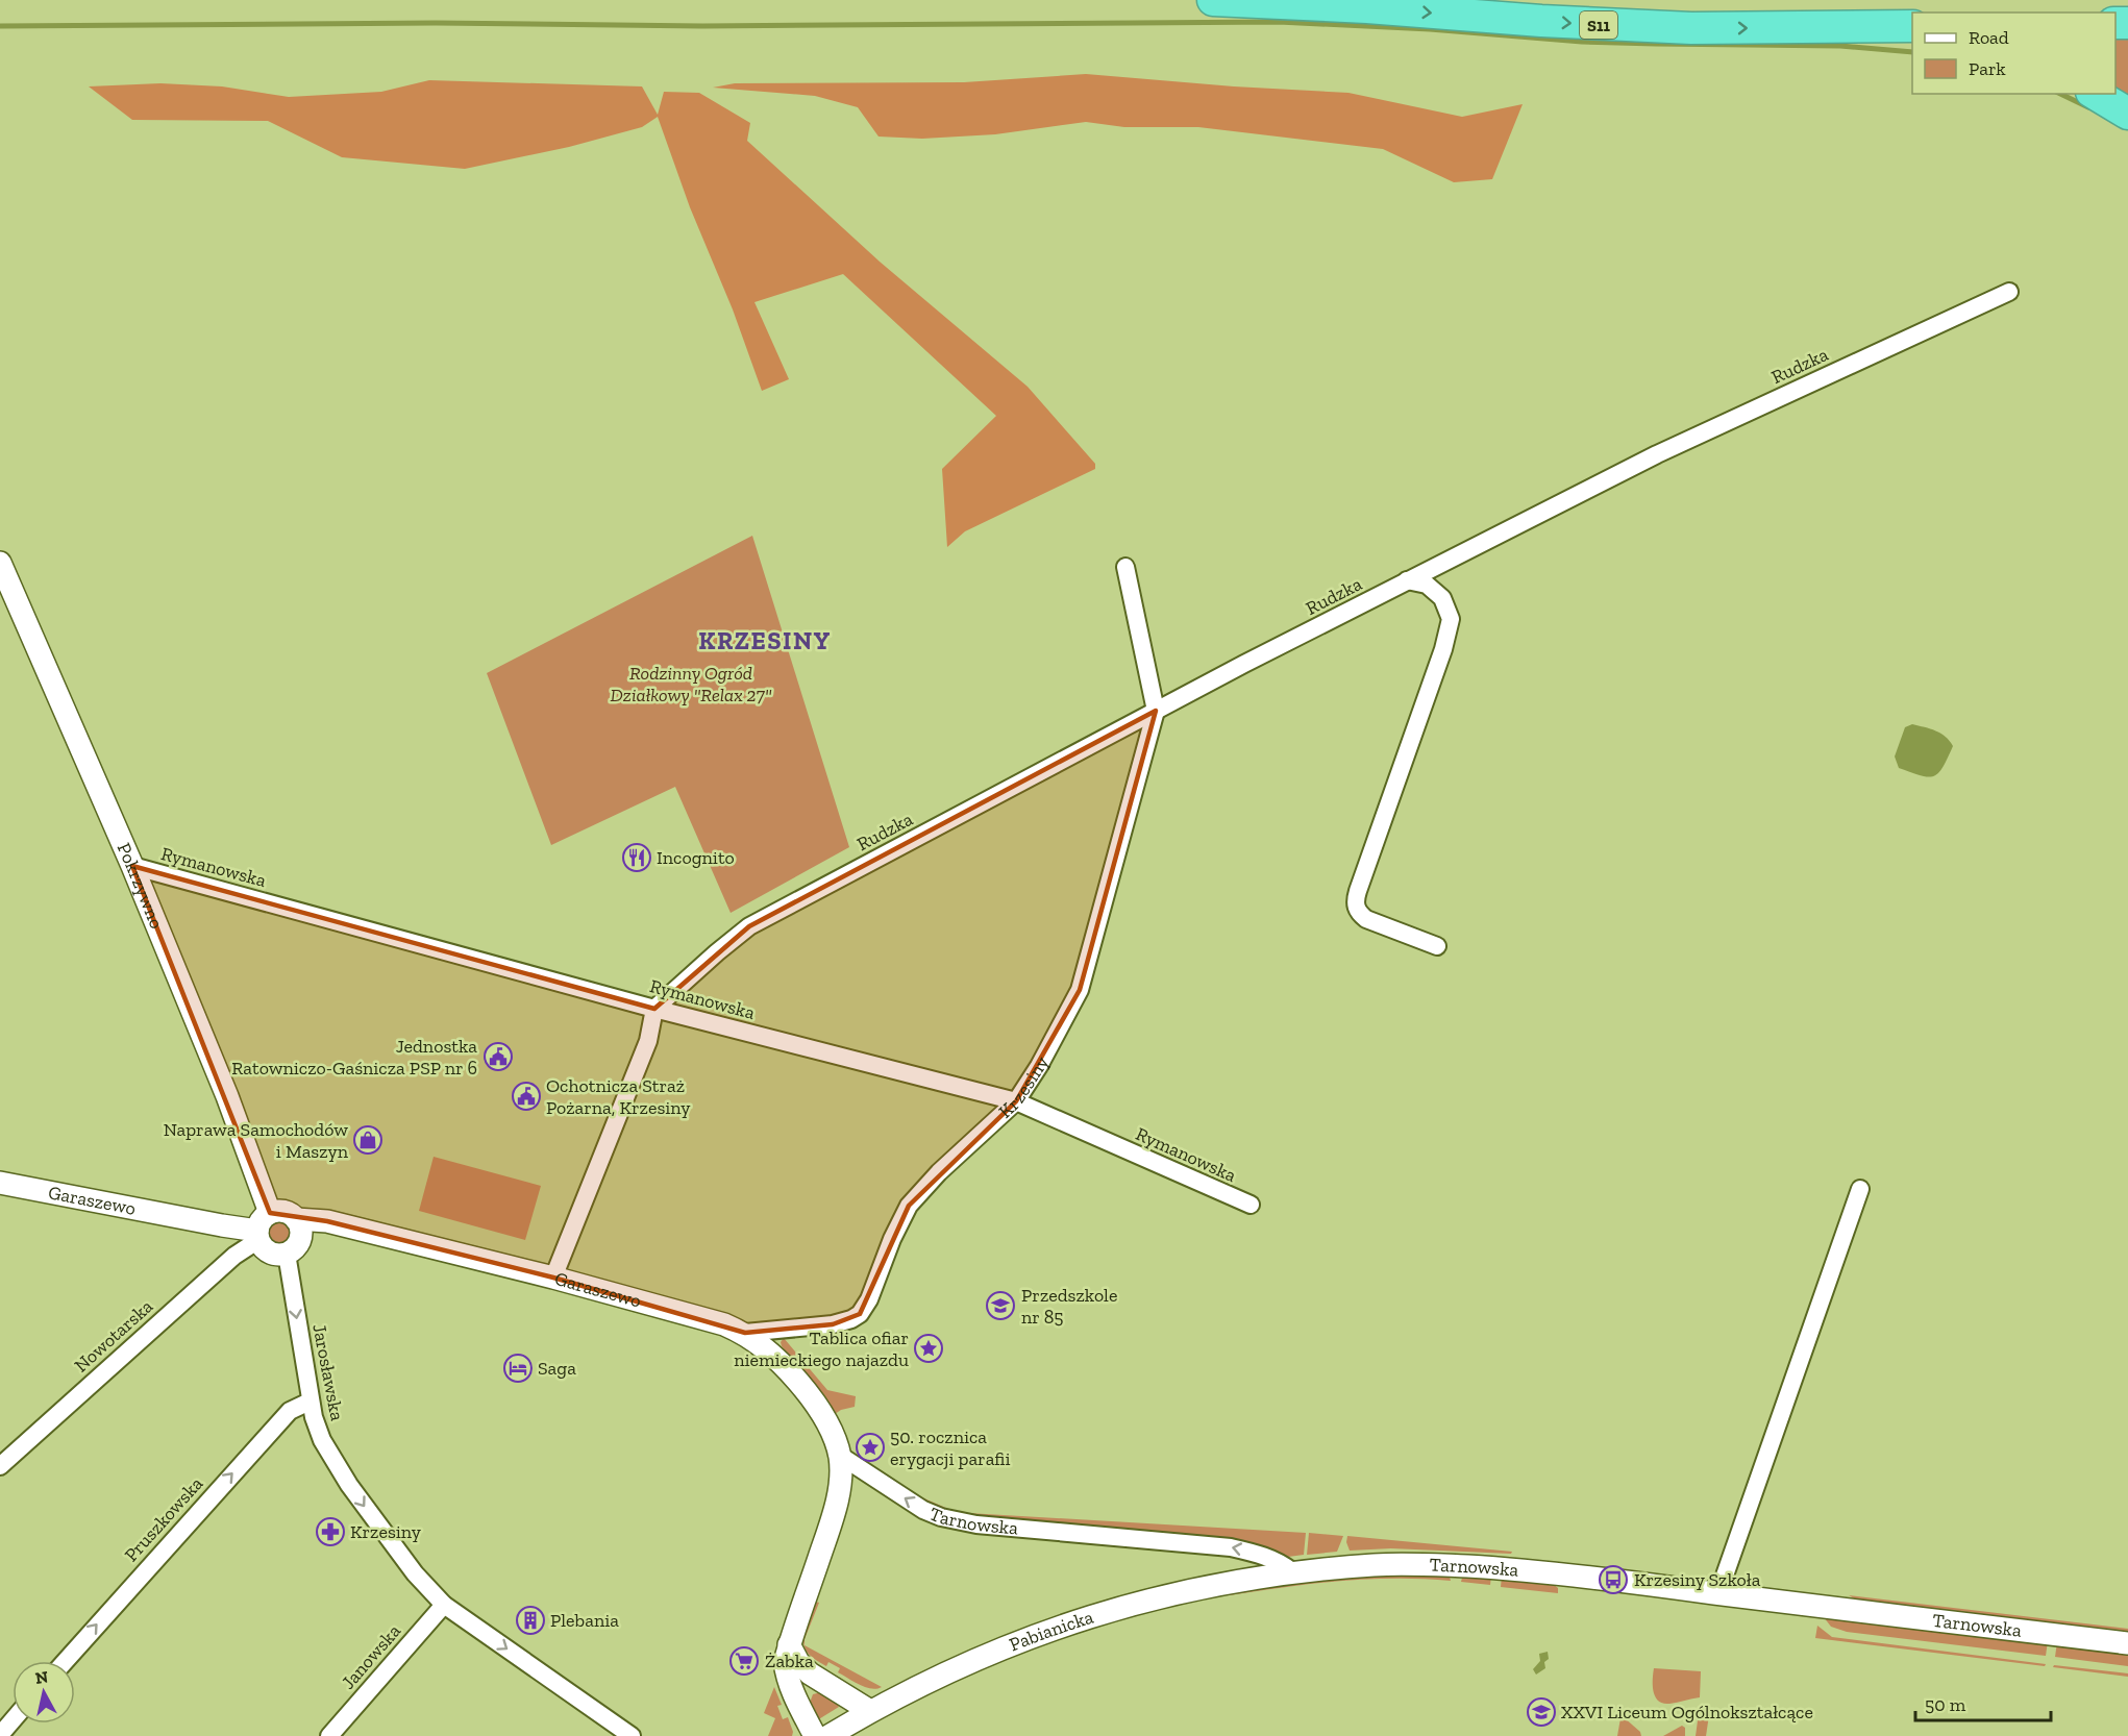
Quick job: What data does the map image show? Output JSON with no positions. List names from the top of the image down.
{
  "streets": {
    "highway": ["S11"],
    "street": [
      "Rudzka",
      "Rymanowska",
      "Pokrzywno",
      "Krzesiny",
      "Garaszewo",
      "Nowotarska",
      "Jarosławska",
      "Pruszkowska",
      "Tarnowska",
      "Pabianicka",
      "Janowska"
    ]
  },
  "crossings": [
    ["Rudzka", "Rymanowska"],
    ["Rudzka", "Krzesiny"],
    ["Rymanowska", "Pokrzywno"],
    ["Rymanowska", "Krzesiny"],
    ["Pokrzywno", "Garaszewo"],
    ["Pokrzywno", "Nowotarska"],
    ["Pokrzywno", "Jarosławska"],
    ["Krzesiny", "Garaszewo"],
    ["Garaszewo", "Nowotarska"],
    ["Garaszewo", "Jarosławska"],
    ["Garaszewo", "Tarnowska"],
    ["Nowotarska", "Jarosławska"],
    ["Jarosławska", "Pruszkowska"],
    ["Jarosławska", "Janowska"],
    ["Tarnowska", "Pabianicka"]
  ],
  "one_way": ["Jarosławska", "Pruszkowska", "Tarnowska"],
  "districts": ["KRZESINY"],
  "parks": ["Rodzinny Ogród Działkowy \"Relax 27\""],
  "places": {
    "restaurant": ["Incognito"],
    "public building": ["Jednostka Ratowniczo-Gaśnicza PSP nr 6", "Ochotnicza Straż Pożarna, Krzesiny"],
    "shop": ["Naprawa Samochodów i Maszyn"],
    "school or university": ["Przedszkole nr 85", "XXVI Liceum Ogólnokształcące"],
    "place": ["Tablica ofiar niemieckiego najazdu", "50. rocznica erygacji parafii"],
    "hotel": ["Saga"],
    "pharmacy": ["Krzesiny"],
    "bus stop": ["Krzesiny Szkoła"],
    "building": ["Plebania"],
    "supermarket": ["Żabka"]
  },
  "legend": ["Road", "Park"],
  "scale_bar": "50 m",
  "north": "top"
}
